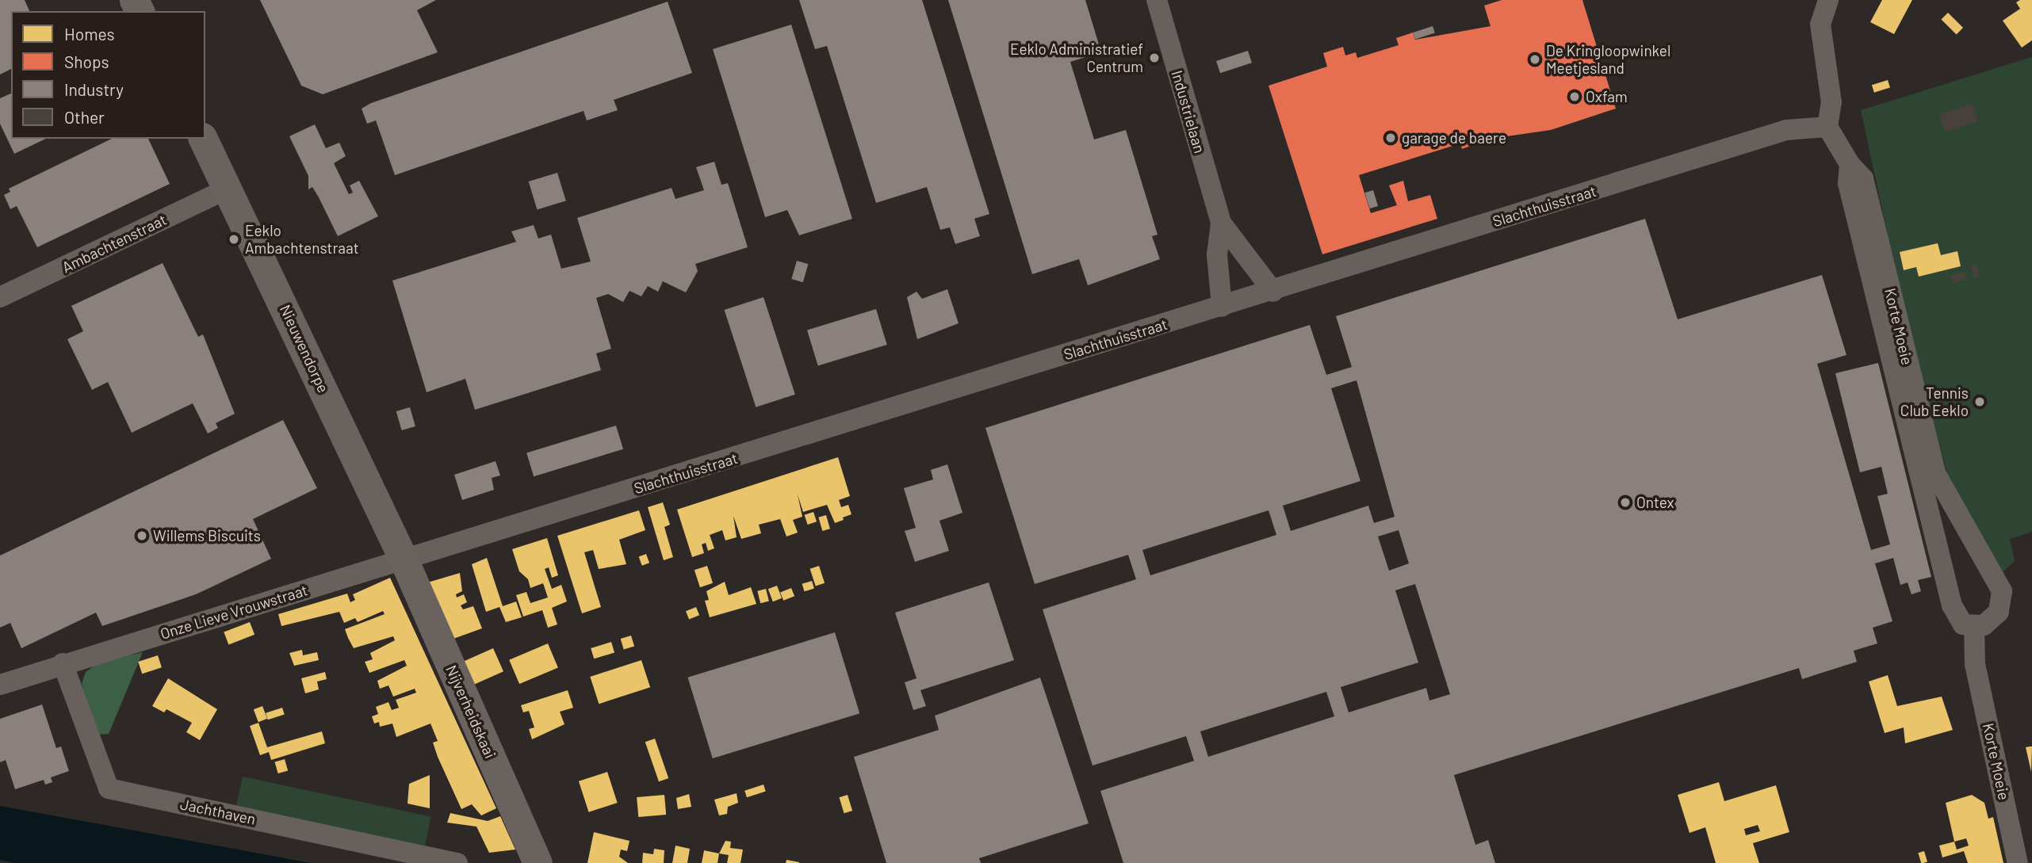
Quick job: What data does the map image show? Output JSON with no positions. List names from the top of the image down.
{
  "streets": {
    "street": [
      "Industrielaan",
      "Slachthuisstraat",
      "Ambachtenstraat",
      "Korte Moeie",
      "Nieuwendorpe",
      "Onze Lieve Vrouwstraat",
      "Nijverheidskaai",
      "Jachthaven"
    ]
  },
  "crossings": [
    ["Industrielaan", "Slachthuisstraat"],
    ["Slachthuisstraat", "Korte Moeie"],
    ["Slachthuisstraat", "Nieuwendorpe"],
    ["Slachthuisstraat", "Onze Lieve Vrouwstraat"],
    ["Slachthuisstraat", "Nijverheidskaai"],
    ["Ambachtenstraat", "Nieuwendorpe"],
    ["Nieuwendorpe", "Onze Lieve Vrouwstraat"],
    ["Nieuwendorpe", "Nijverheidskaai"],
    ["Onze Lieve Vrouwstraat", "Nijverheidskaai"],
    ["Onze Lieve Vrouwstraat", "Jachthaven"]
  ],
  "places": [
    "Eeklo Administratief Centrum",
    "De Kringloopwinkel Meetjesland",
    "Oxfam",
    "garage de baere",
    "Eeklo Ambachtenstraat",
    "Tennis Club Eeklo",
    "Ontex",
    "Willems Biscuits"
  ],
  "legend": [
    "Homes",
    "Shops",
    "Industry",
    "Other"
  ]
}
